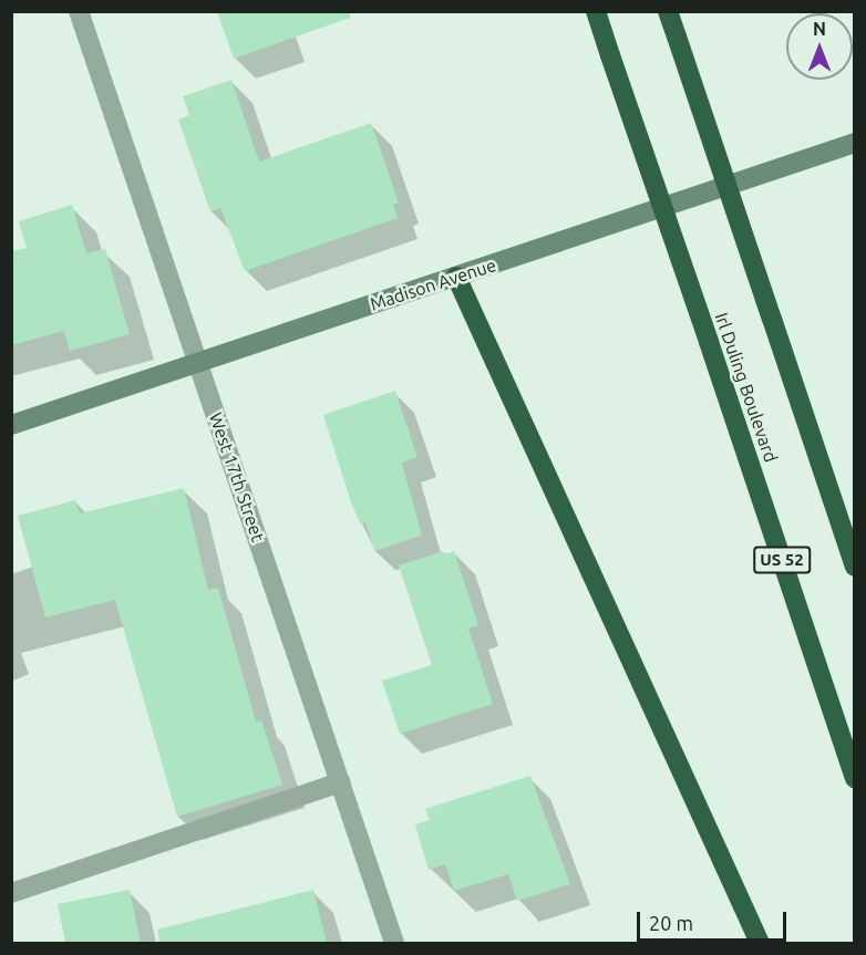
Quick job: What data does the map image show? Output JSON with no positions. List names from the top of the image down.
{
  "streets": {
    "highway": ["Irl Duling Boulevard", "US 52"],
    "street": ["Madison Avenue", "West 17th Street"]
  },
  "crossings": [
    ["Madison Avenue", "West 17th Street"]
  ],
  "scale_bar": "20 m",
  "north": "top"
}
